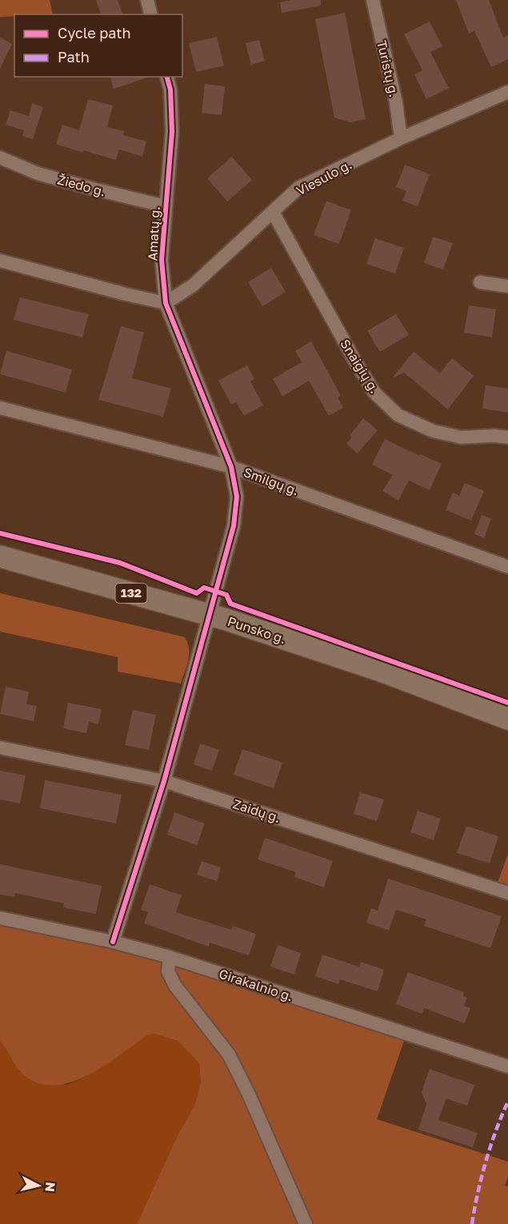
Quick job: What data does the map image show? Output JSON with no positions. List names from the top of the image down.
{
  "streets": {
    "main road": ["132", "Punsko g."],
    "street": [
      "Turistų g.",
      "Viesulo g.",
      "Žiedo g.",
      "Amatų g.",
      "Snaigių g.",
      "Smilgų g.",
      "Zaidų g.",
      "Girakalnio g."
    ]
  },
  "crossings": [
    ["Turistų g.", "Viesulo g."],
    ["Viesulo g.", "Amatų g."],
    ["Viesulo g.", "Snaigių g."],
    ["Žiedo g.", "Amatų g."],
    ["Amatų g.", "Smilgų g."],
    ["Amatų g.", "Punsko g."],
    ["Amatų g.", "Zaidų g."],
    ["Amatų g.", "Girakalnio g."]
  ],
  "legend": ["Cycle path", "Path"],
  "north": "right"
}
